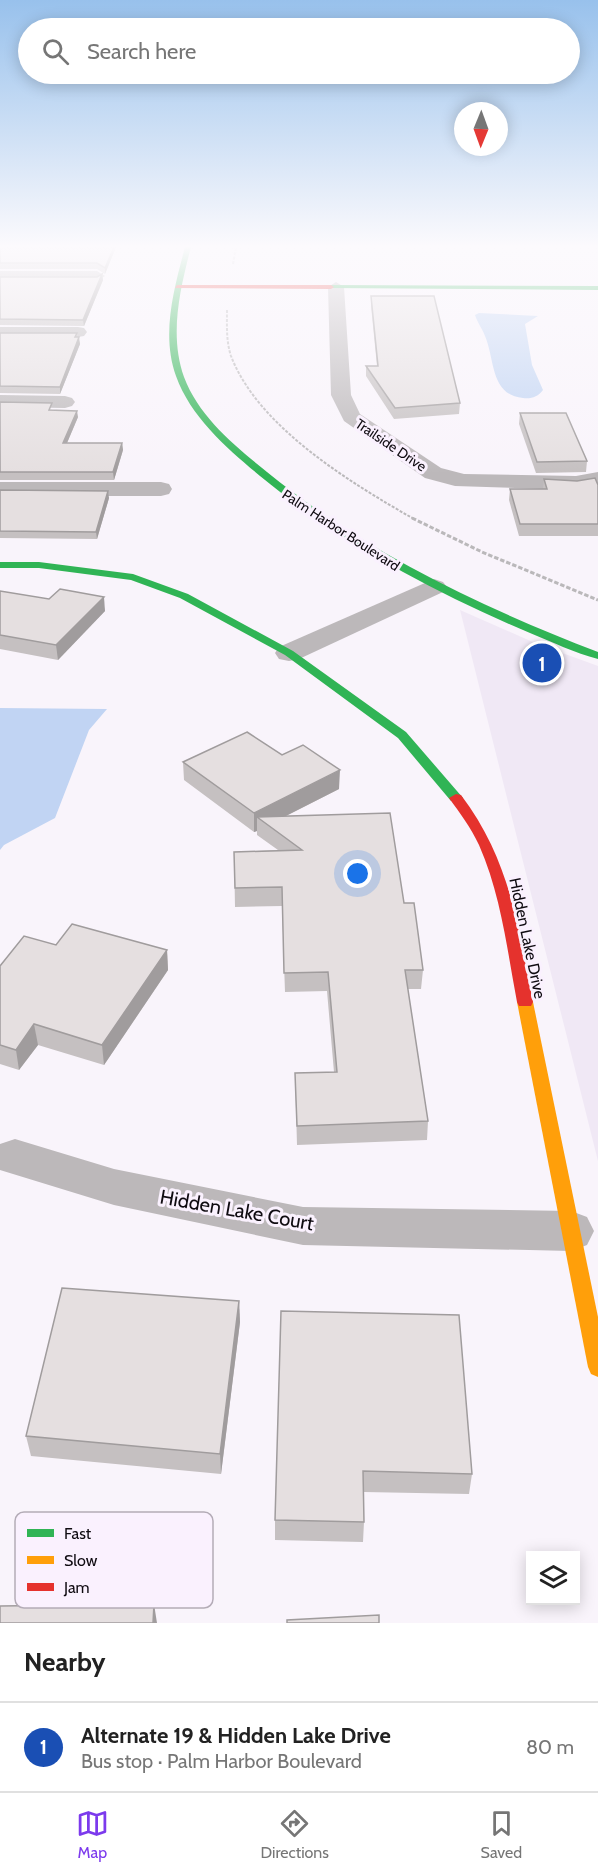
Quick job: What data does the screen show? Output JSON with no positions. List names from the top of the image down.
{
  "streets": {
    "street": [
      "Trailside Drive",
      "Palm Harbor Boulevard",
      "Hidden Lake Drive",
      "Hidden Lake Court"
    ]
  },
  "crossings": [
    ["Hidden Lake Drive", "Hidden Lake Court"]
  ],
  "legend": ["Fast", "Slow", "Jam"],
  "north": "bottom",
  "page": {
    "search": "Search here",
    "pins": "1",
    "heading": "Nearby",
    "list": [
      {
        "mark": "1",
        "name": "Alternate 19 & Hidden Lake Drive",
        "note": "Bus stop · Palm Harbor Boulevard",
        "value": "80 m"
      }
    ],
    "nav": ["Map", "Directions", "Saved"]
  }
}
